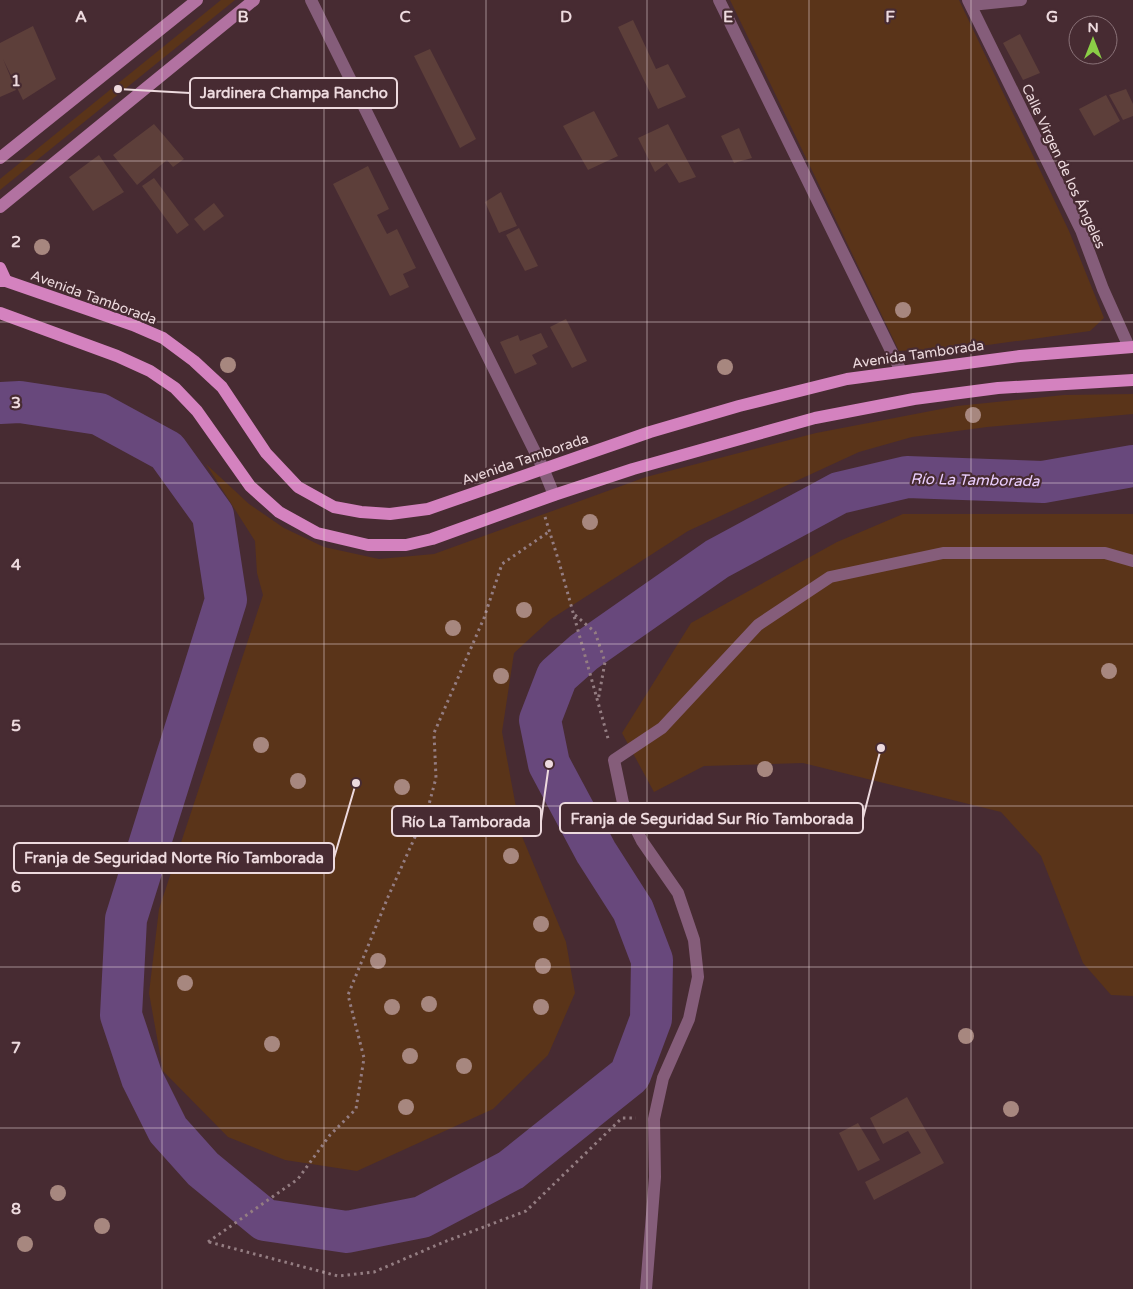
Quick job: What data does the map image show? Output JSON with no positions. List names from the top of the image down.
{
  "streets": {
    "main road": ["Avenida Tamborada"],
    "street": ["Calle Virgen de los Ángeles"]
  },
  "crossings": [
    ["Calle Virgen de los Ángeles", "Avenida Tamborada"]
  ],
  "water": ["Río La Tamborada"],
  "places": [
    "Jardinera Champa Rancho",
    "Franja de Seguridad Sur Río Tamborada",
    "Río La Tamborada",
    "Franja de Seguridad Norte Río Tamborada"
  ],
  "north": "top",
  "grid": {
    "columns": [
      "A",
      "B",
      "C",
      "D",
      "E",
      "F",
      "G"
    ],
    "rows": [
      "1",
      "2",
      "3",
      "4",
      "5",
      "6",
      "7",
      "8"
    ]
  }
}
